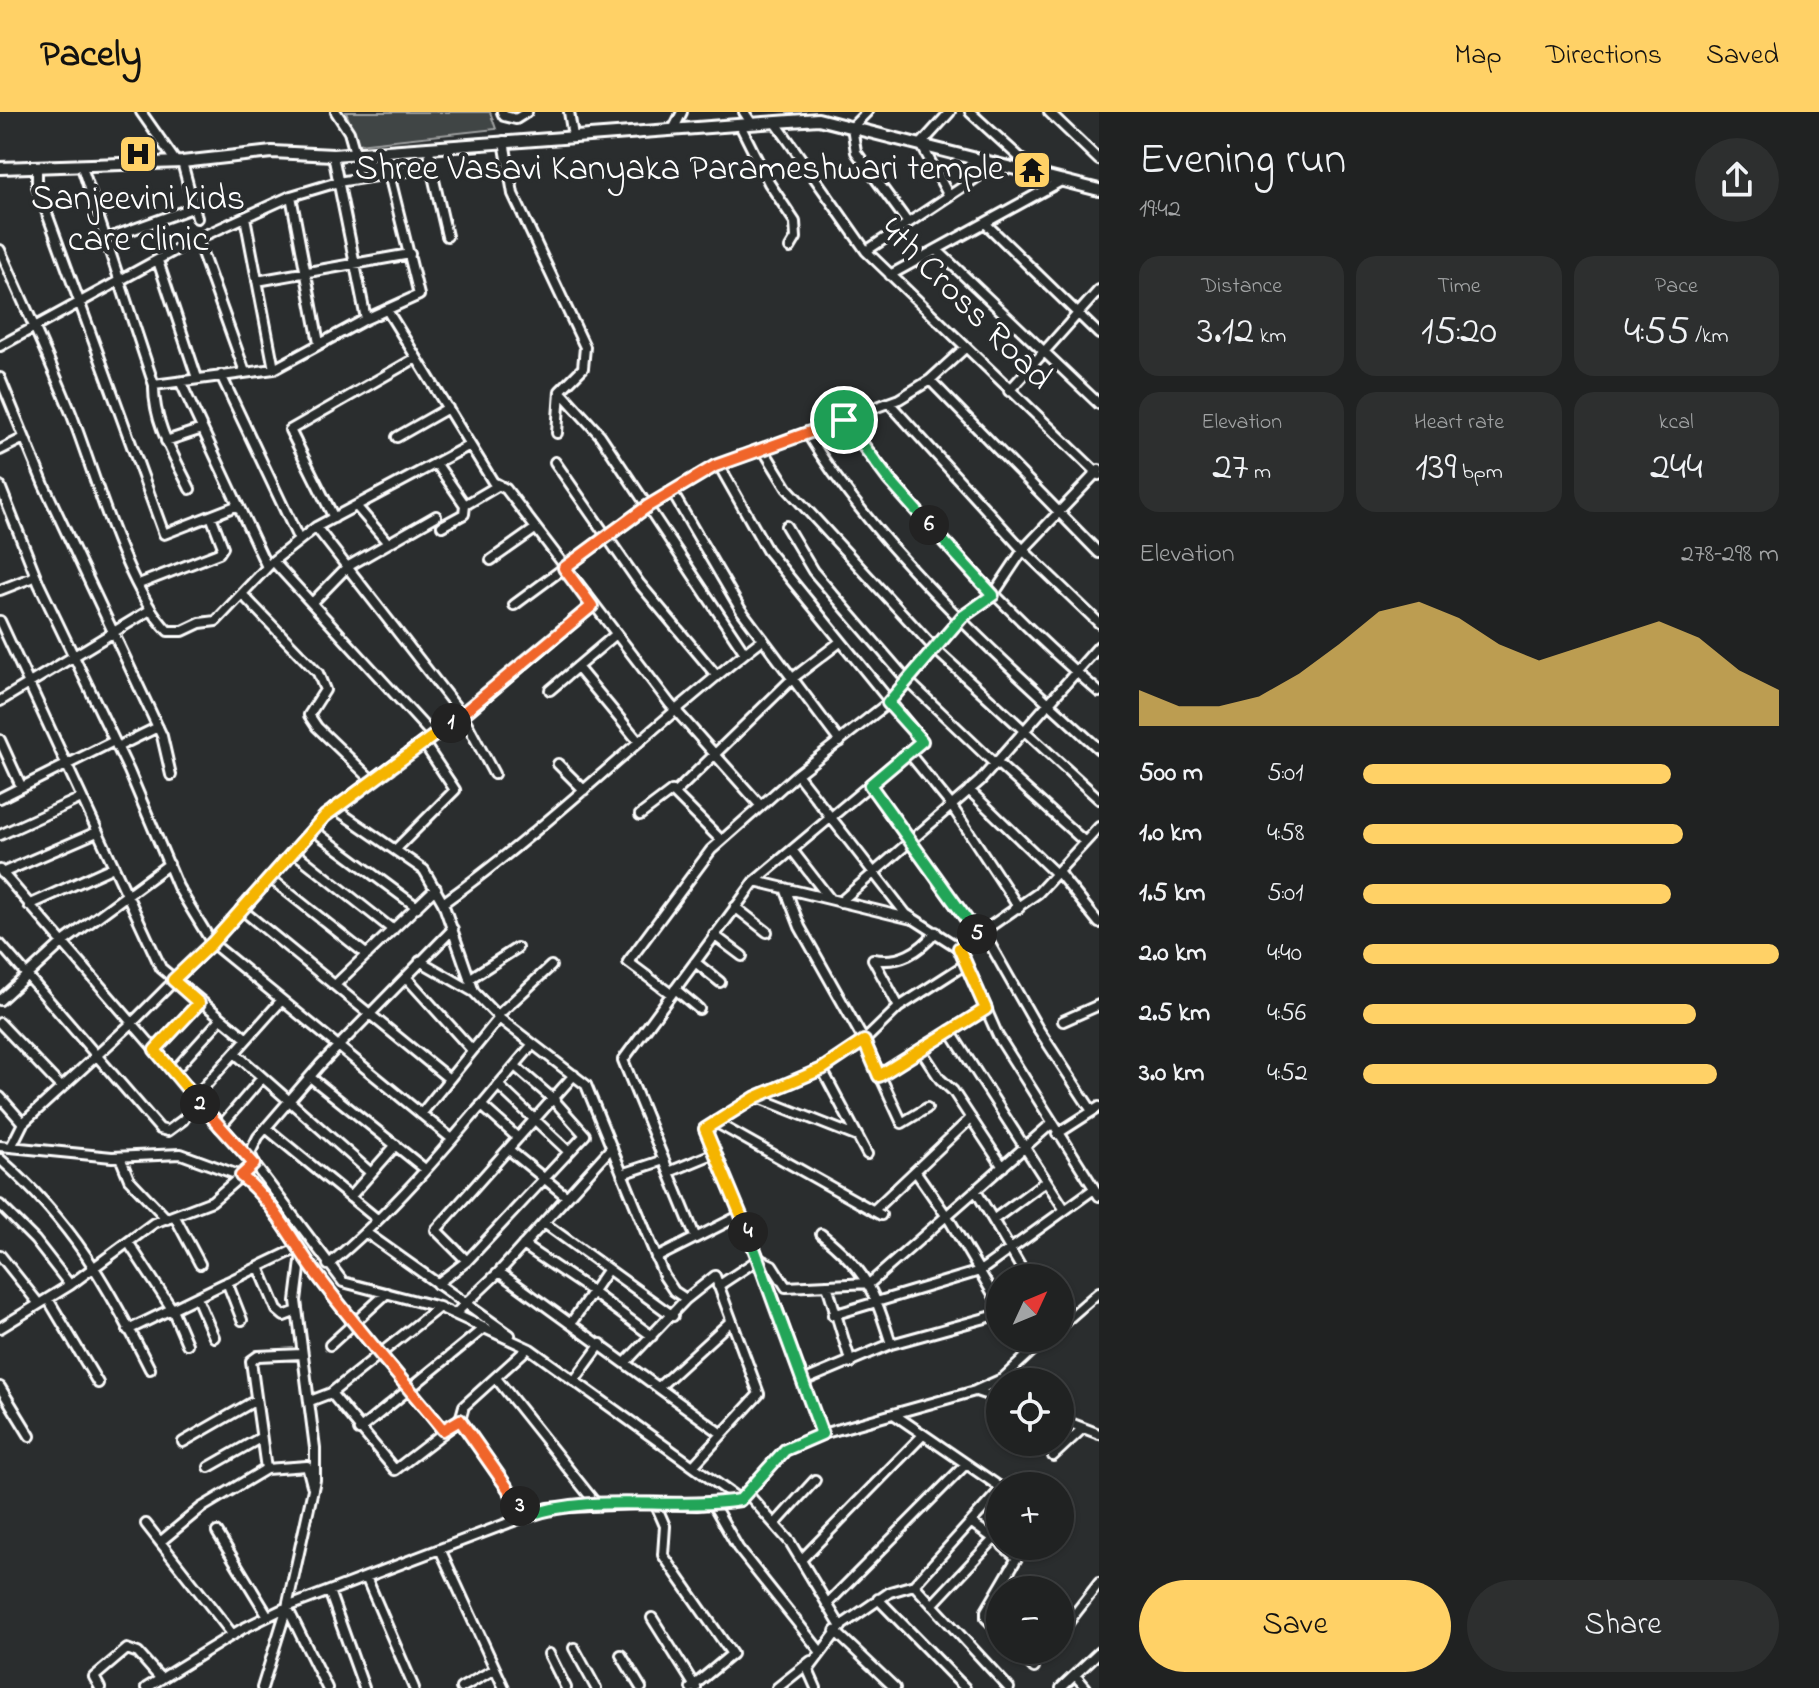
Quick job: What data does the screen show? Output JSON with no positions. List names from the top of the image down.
{
  "streets": {
    "street": ["4th Cross Road"]
  },
  "places": {
    "hospital": ["Sanjeevini kids care clinic"],
    "temple": ["Shree Vasavi Kanyaka Parameshwari temple"]
  },
  "north": "top right",
  "page": {
    "header": "Pacely",
    "nav": ["Map", "Directions", "Saved"],
    "heading": ["Evening run", "19:42"],
    "stats": [
      ["Distance", "3.12 km"],
      ["Time", "15:20"],
      ["Pace", "4:55 /km"],
      ["Elevation", "27 m"],
      ["Heart rate", "139 bpm"],
      ["kcal", "244"]
    ],
    "pins": [
      "6",
      "1",
      "5",
      "2",
      "4",
      "3"
    ],
    "chart": ["Elevation", "278–298 m"],
    "list": [
      {
        "name": "500 m",
        "note": "5:01"
      },
      {
        "name": "1.0 km",
        "note": "4:58"
      },
      {
        "name": "1.5 km",
        "note": "5:01"
      },
      {
        "name": "2.0 km",
        "note": "4:40"
      },
      {
        "name": "2.5 km",
        "note": "4:56"
      },
      {
        "name": "3.0 km",
        "note": "4:52"
      }
    ],
    "map_buttons": ["+", "−"],
    "buttons": ["Save", "Share"]
  }
}
